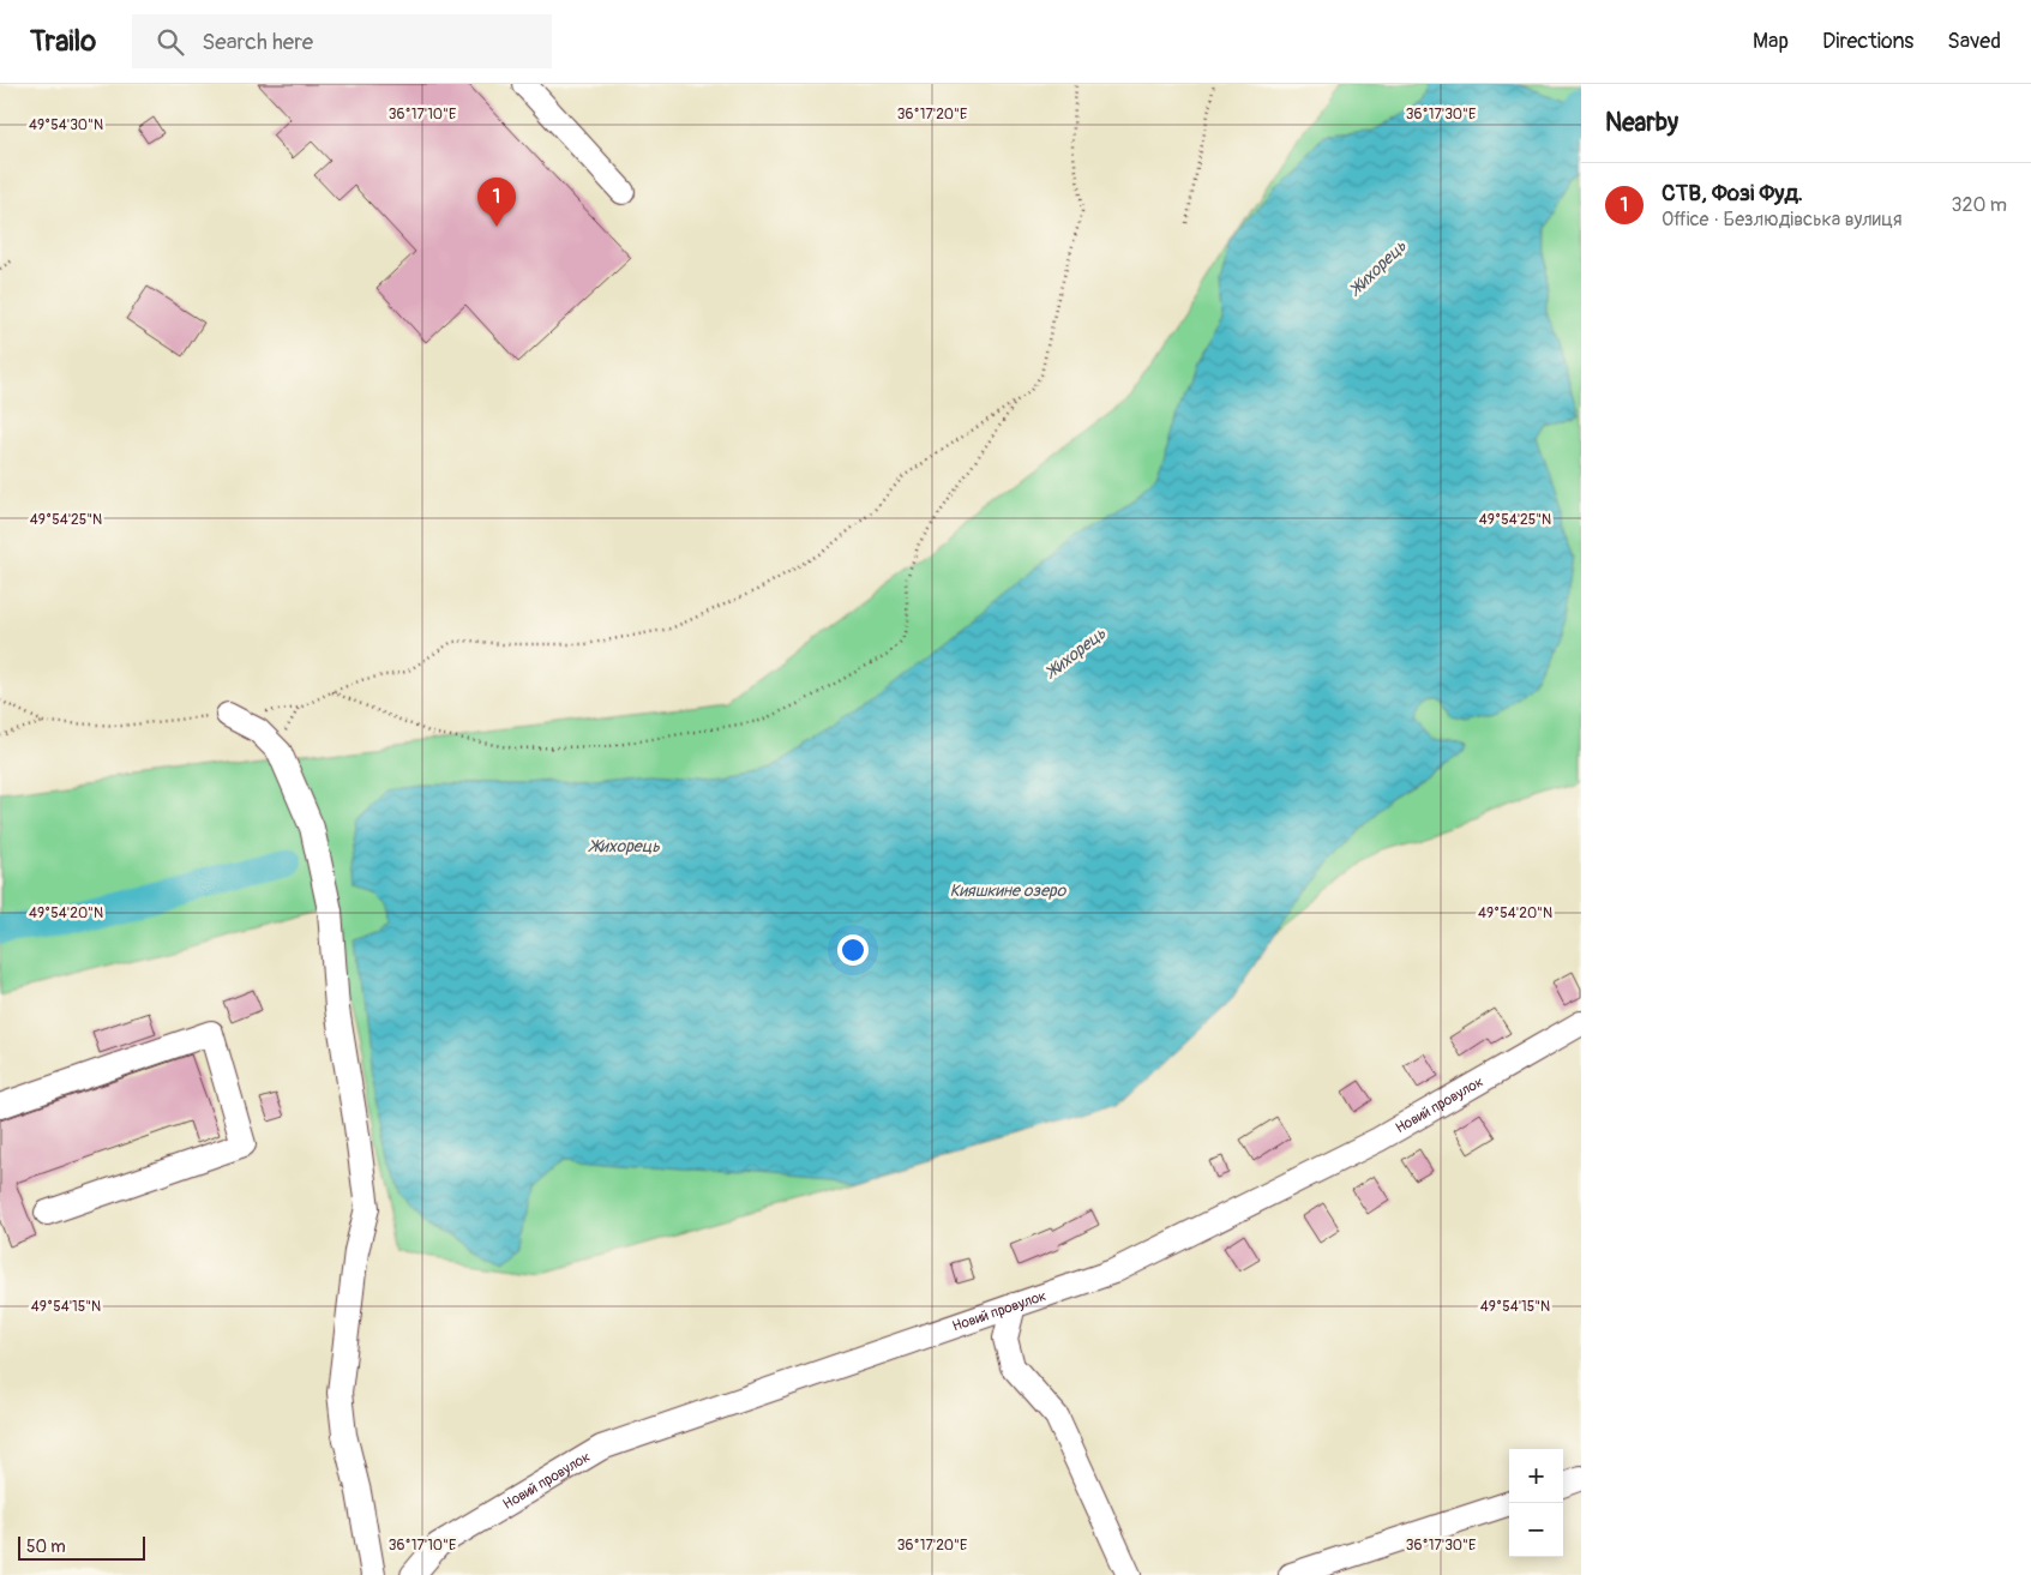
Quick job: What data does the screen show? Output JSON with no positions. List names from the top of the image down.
{
  "streets": {
    "street": ["Новий провулок"]
  },
  "water": ["Жихорець", "Кияшкине озеро"],
  "scale_bar": "50 m",
  "page": {
    "header": "Trailo",
    "search": "Search here",
    "nav": ["Map", "Directions", "Saved"],
    "heading": "Nearby",
    "list": [
      {
        "mark": "1",
        "name": "СТВ, Фозі Фуд.",
        "note": "Office · Безлюдівська вулиця",
        "value": "320 m"
      }
    ],
    "pins": "1",
    "map_buttons": ["+", "−"],
    "scale": "50 m"
  },
  "coordinates": [
    "36°17'10\"E",
    "36°17'20\"E",
    "36°17'30\"E",
    "49°54'30\"N",
    "49°54'25\"N",
    "49°54'20\"N",
    "49°54'15\"N"
  ]
}
